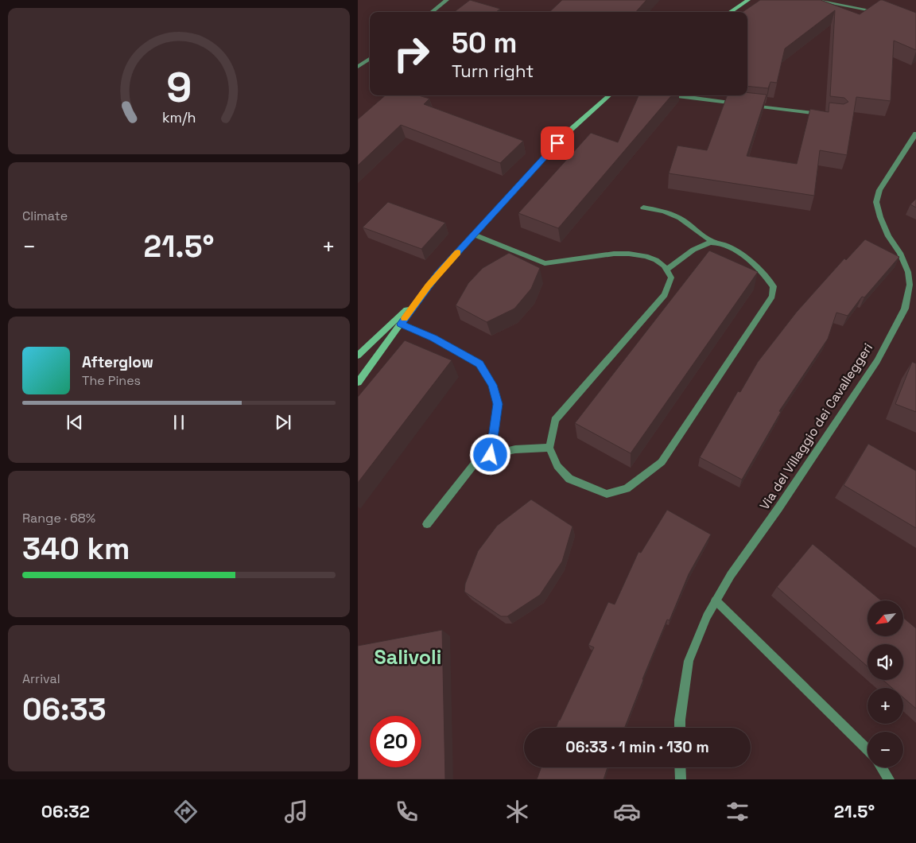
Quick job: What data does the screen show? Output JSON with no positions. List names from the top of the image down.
{
  "streets": {
    "street": ["Via del Villaggio dei Cavalleggeri"]
  },
  "districts": ["Salivoli"],
  "north": "bottom left",
  "page": {
    "turn": ["50 m", "Turn right"],
    "tile": [
      "Climate",
      ["Range · 68%", "340 km"],
      ["Arrival", "06:33"]
    ],
    "heat": ["−", "21.5°", "+"],
    "song": ["Afterglow", "The Pines"],
    "map_buttons": ["+", "−"],
    "limit": "20",
    "trip": "06:33 · 1 min · 130 m",
    "tabs": ["06:32", "21.5°"],
    "gauge": ["9", "km/h"]
  }
}
